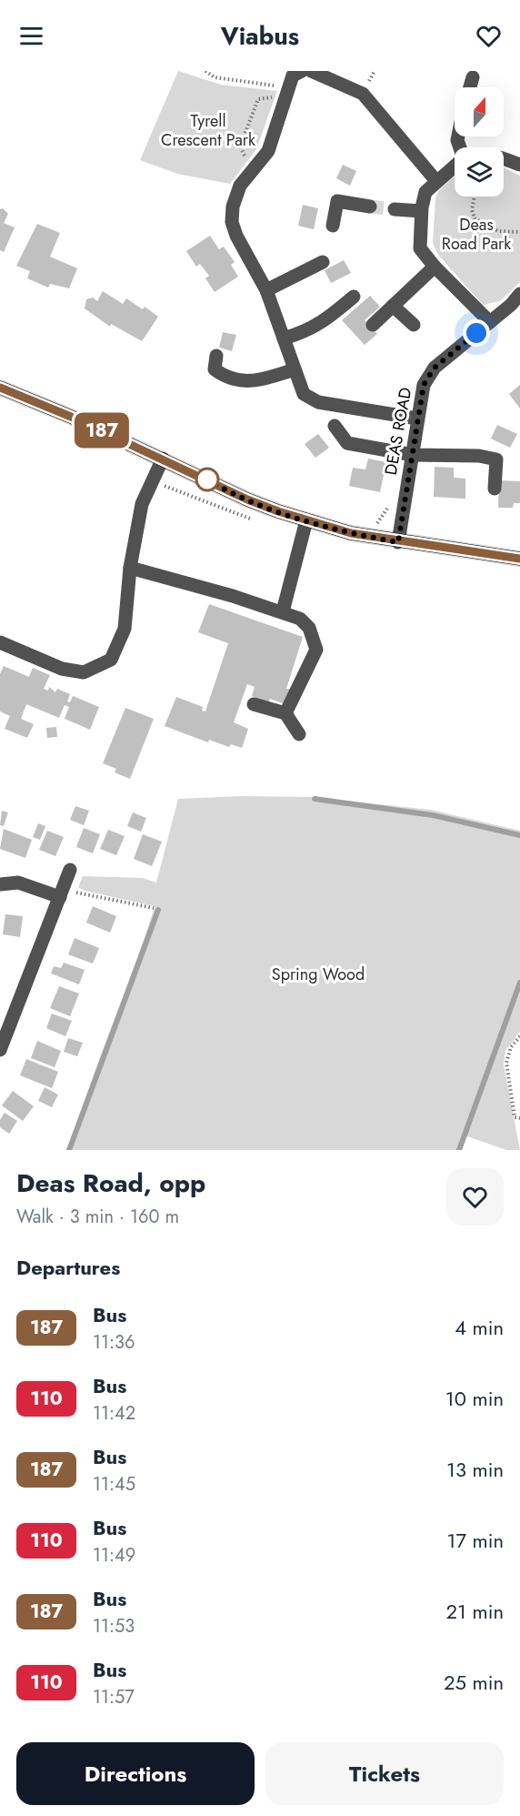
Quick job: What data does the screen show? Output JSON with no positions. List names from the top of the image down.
{
  "streets": {
    "street": ["DEAS ROAD"]
  },
  "parks": ["Tyrell Crescent Park", "Deas Road Park", "Spring Wood"],
  "lines": ["bus line 187"],
  "north": "top",
  "page": {
    "header": "Viabus",
    "on_map": "187",
    "heading": [
      ["Deas Road, opp", "Walk · 3 min · 160 m"],
      "Departures"
    ],
    "list": [
      {
        "mark": "187",
        "name": "Bus",
        "note": "11:36",
        "value": "4 min"
      },
      {
        "mark": "110",
        "name": "Bus",
        "note": "11:42",
        "value": "10 min"
      },
      {
        "mark": "187",
        "name": "Bus",
        "note": "11:45",
        "value": "13 min"
      },
      {
        "mark": "110",
        "name": "Bus",
        "note": "11:49",
        "value": "17 min"
      },
      {
        "mark": "187",
        "name": "Bus",
        "note": "11:53",
        "value": "21 min"
      },
      {
        "mark": "110",
        "name": "Bus",
        "note": "11:57",
        "value": "25 min"
      }
    ],
    "buttons": ["Directions", "Tickets"]
  }
}
